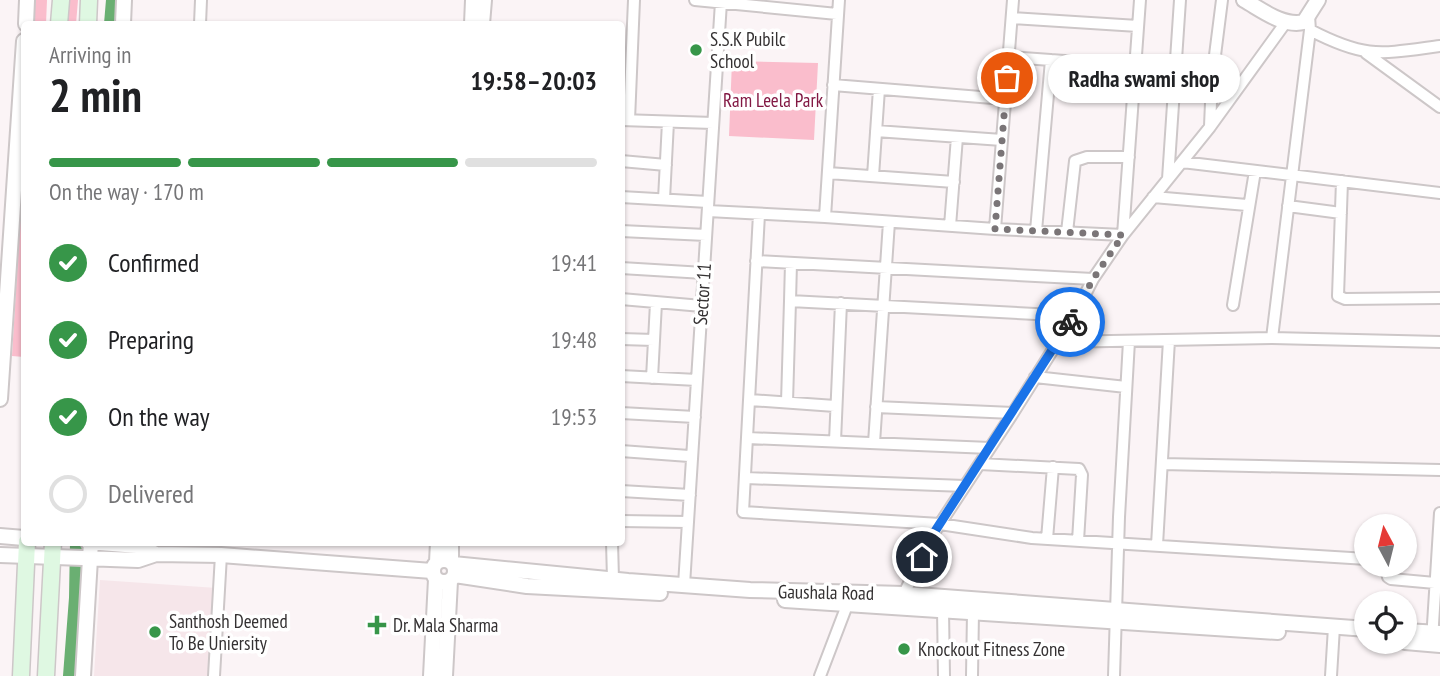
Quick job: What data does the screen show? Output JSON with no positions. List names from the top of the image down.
{
  "streets": {
    "street": ["Sector 11", "Gaushala Road"]
  },
  "crossings": [
    ["Sector 11", "Gaushala Road"]
  ],
  "parks": ["Ram Leela Park"],
  "places": {
    "other": [
      "S.S.K Pubilc School",
      "Radha swami shop",
      "Santhosh Deemed To Be Uniersity",
      "Knockout Fitness Zone"
    ],
    "health": ["Dr. Mala Sharma"]
  },
  "north": "top",
  "page": {
    "heading": ["2 min", "Arriving in", "19:58–20:03"],
    "bubble": "Radha swami shop",
    "bar": "On the way · 170 m",
    "list": [
      ["Confirmed", "19:41"],
      ["Preparing", "19:48"],
      ["On the way", "19:53"],
      "Delivered"
    ]
  }
}
